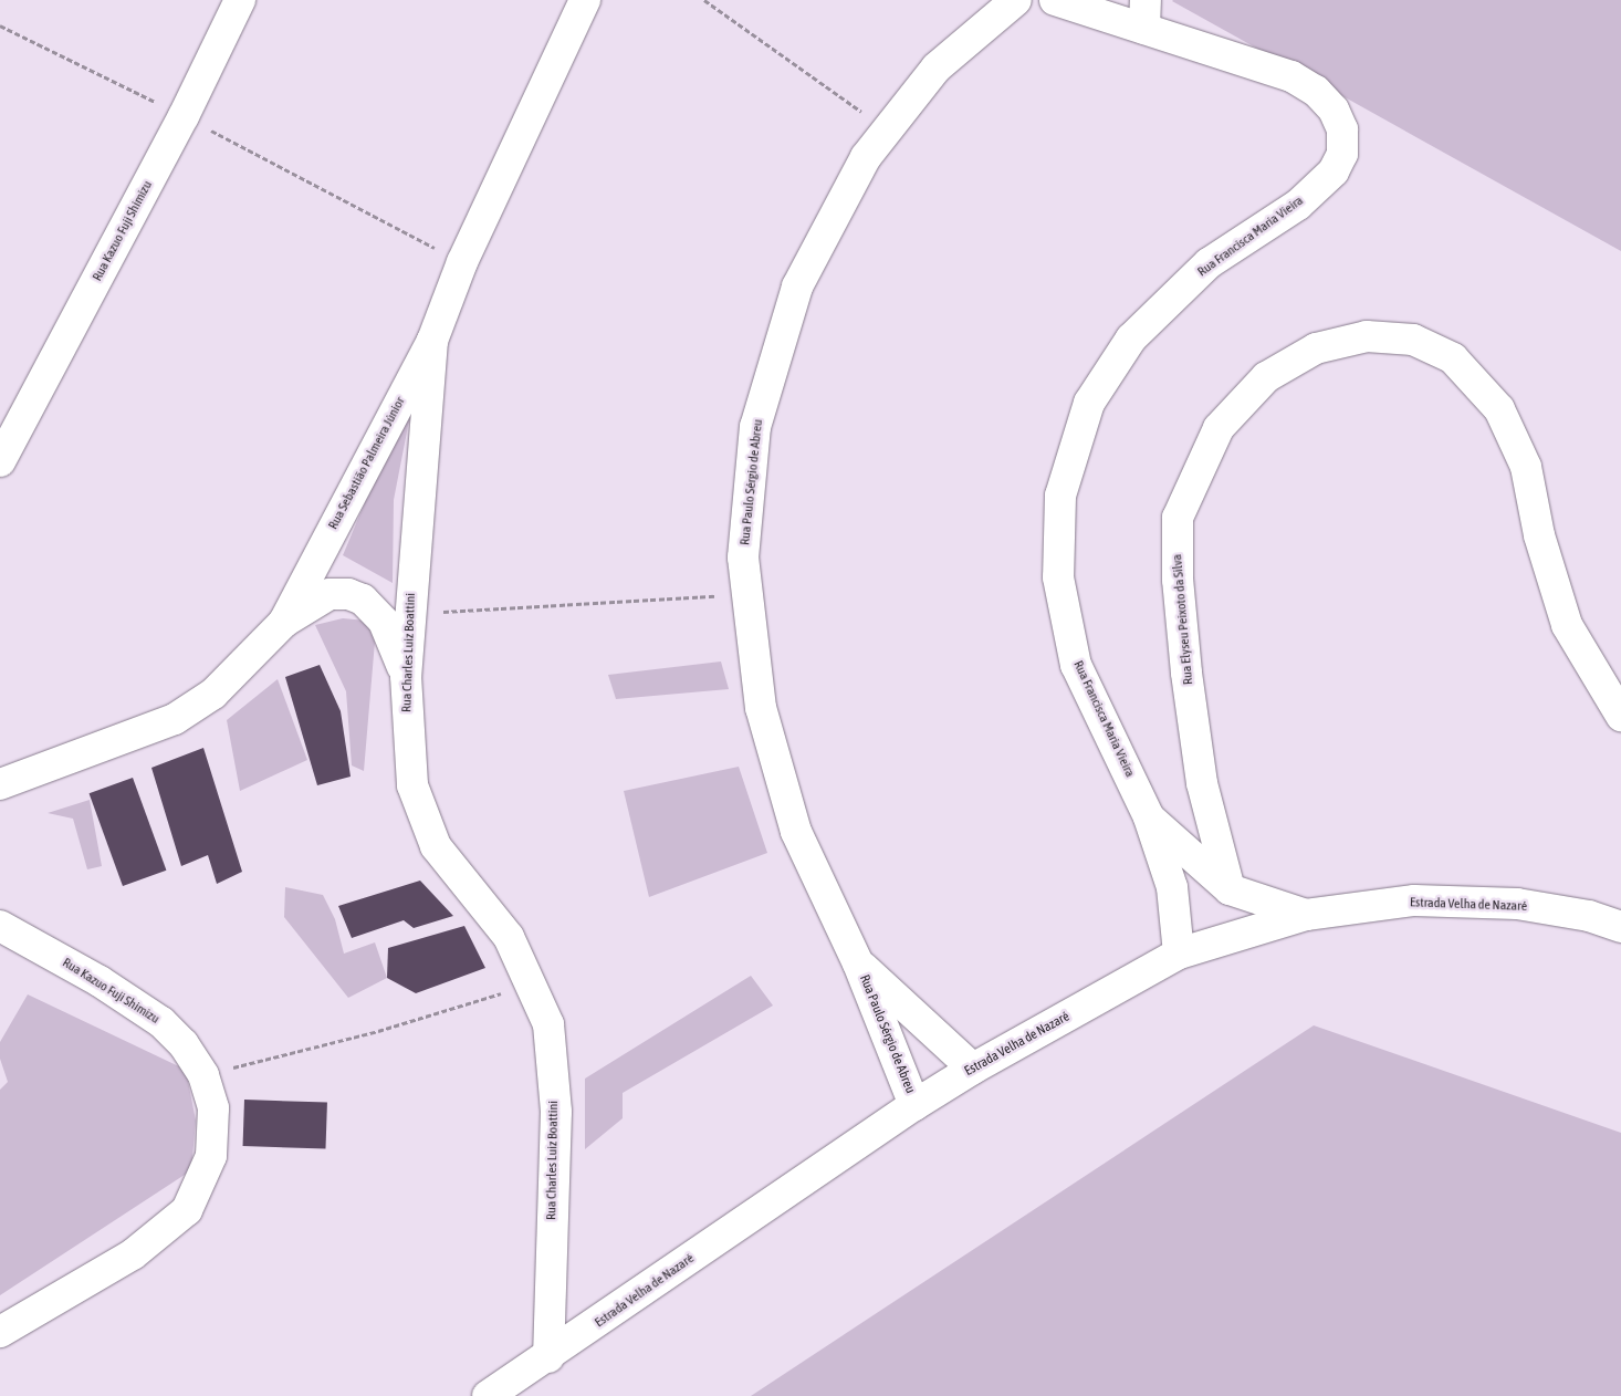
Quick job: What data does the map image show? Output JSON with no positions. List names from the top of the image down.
{
  "streets": {
    "street": [
      "Rua Kazuo Fuji Shimizu",
      "Rua Francisca Maria Vieira",
      "Rua Sebastião Palmeira Júnior",
      "Rua Paulo Sérgio de Abreu",
      "Rua Elyseu Peixoto da Silva",
      "Rua Charles Luiz Boattini",
      "Estrada Velha de Nazaré"
    ]
  },
  "crossings": [
    ["Rua Francisca Maria Vieira", "Rua Elyseu Peixoto da Silva"],
    ["Rua Francisca Maria Vieira", "Estrada Velha de Nazaré"],
    ["Rua Sebastião Palmeira Júnior", "Rua Charles Luiz Boattini"],
    ["Rua Paulo Sérgio de Abreu", "Estrada Velha de Nazaré"],
    ["Rua Charles Luiz Boattini", "Estrada Velha de Nazaré"]
  ]
}
